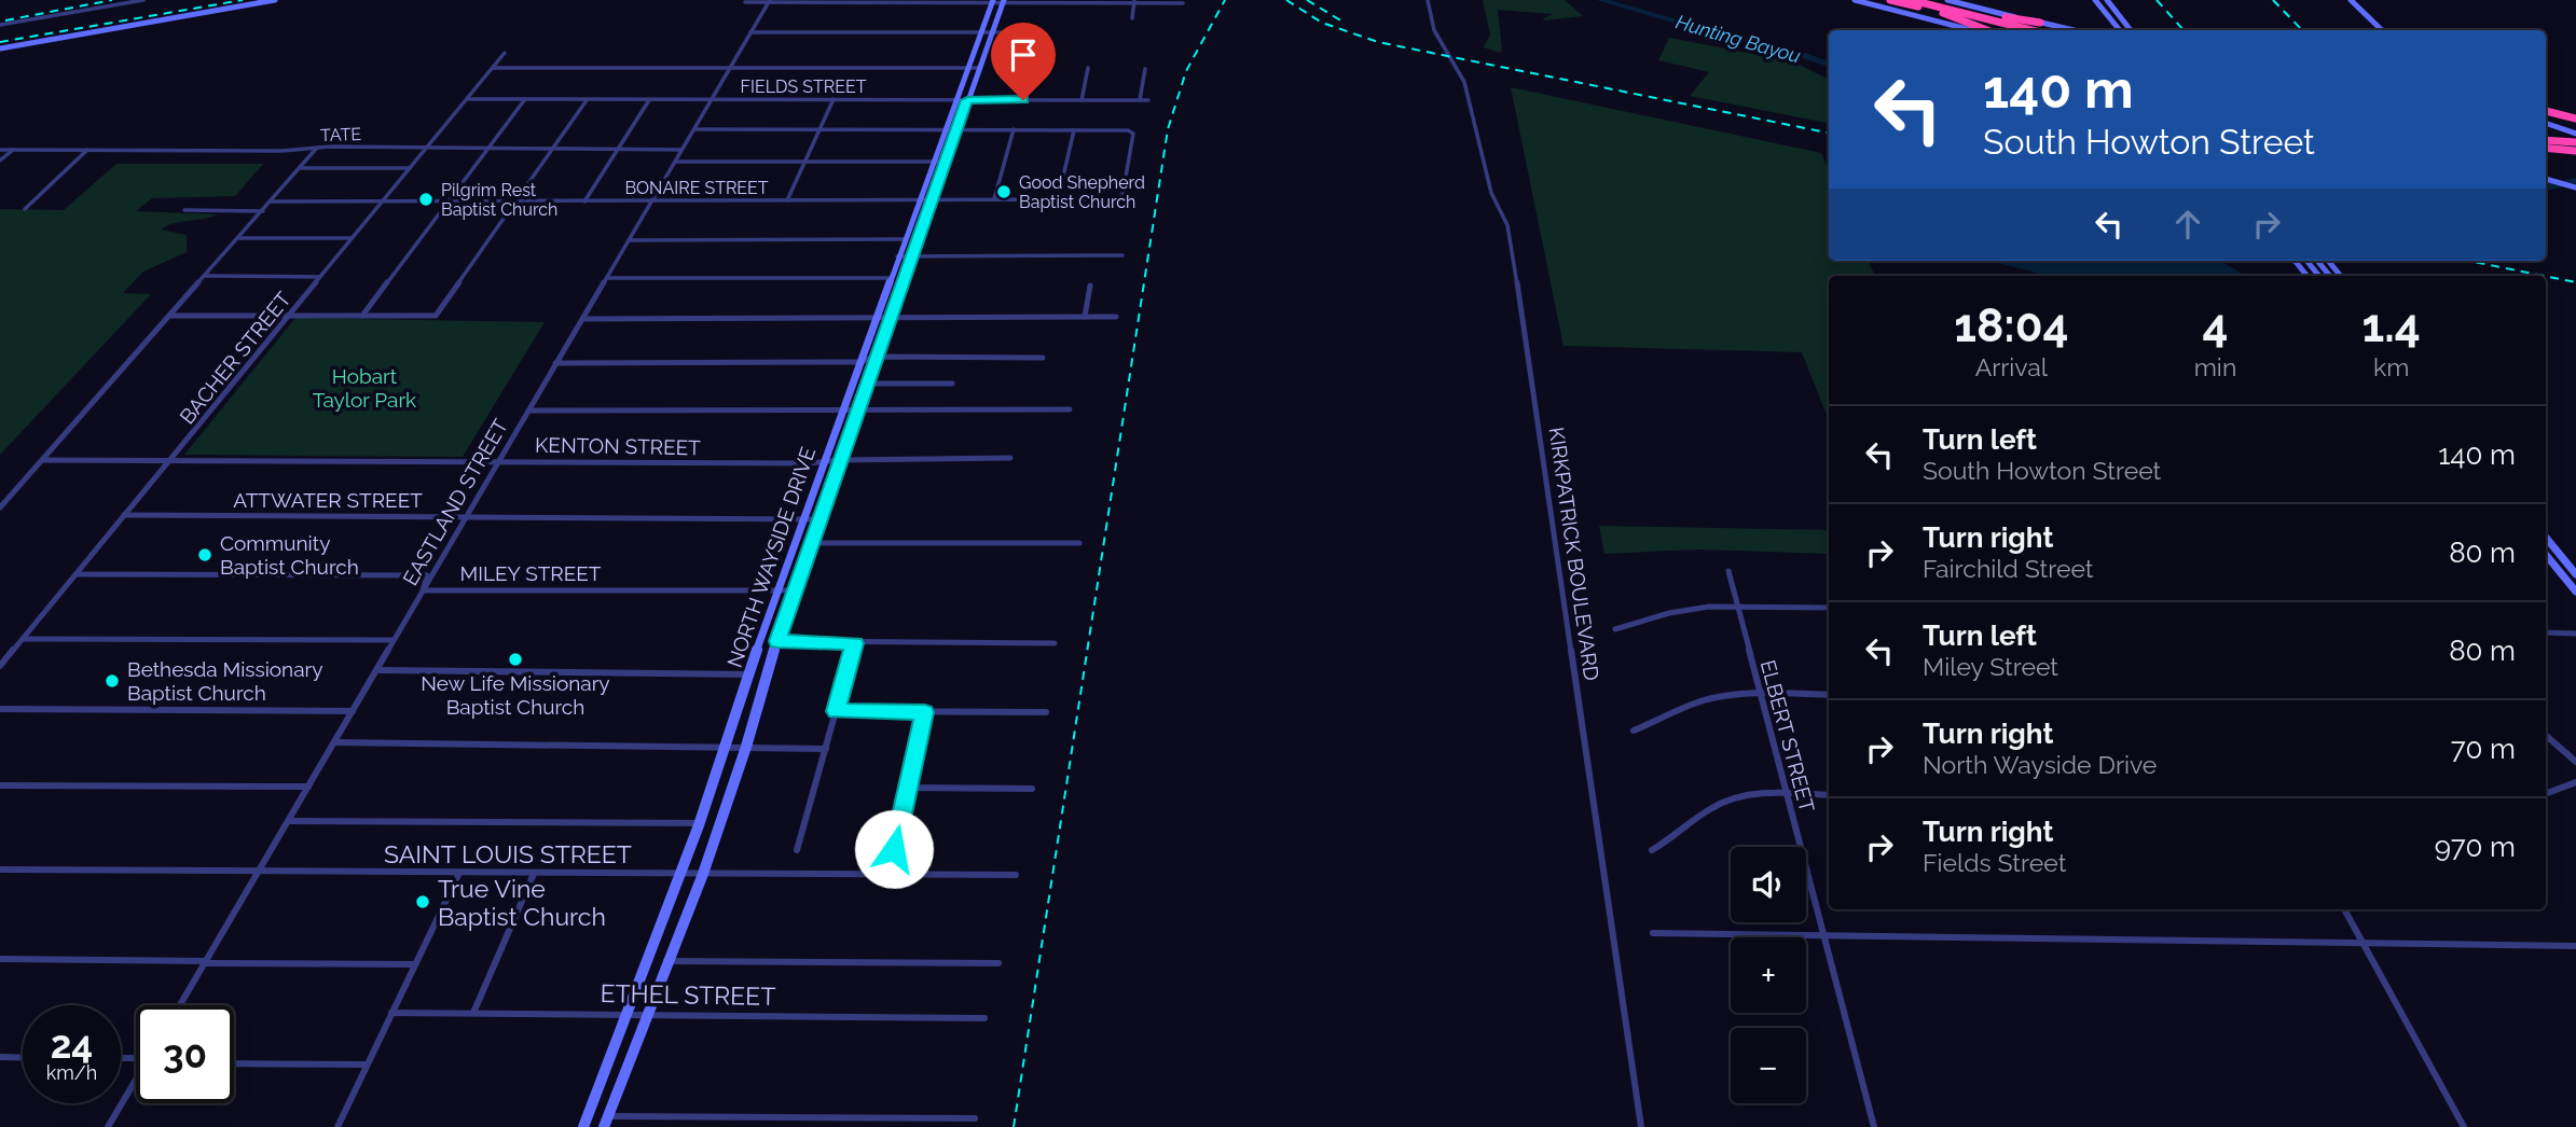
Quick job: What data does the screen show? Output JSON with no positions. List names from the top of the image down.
{
  "streets": {
    "main road": ["NORTH WAYSIDE DRIVE"],
    "street": [
      "FIELDS STREET",
      "TATE",
      "BONAIRE STREET",
      "BACHER STREET",
      "KENTON STREET",
      "ATTWATER STREET",
      "EASTLAND STREET",
      "KIRKPATRICK BOULEVARD",
      "MILEY STREET",
      "ELBERT STREET",
      "SAINT LOUIS STREET",
      "ETHEL STREET"
    ]
  },
  "crossings": [
    ["FIELDS STREET", "BACHER STREET"],
    ["FIELDS STREET", "EASTLAND STREET"],
    ["FIELDS STREET", "NORTH WAYSIDE DRIVE"],
    ["TATE", "BACHER STREET"],
    ["TATE", "EASTLAND STREET"],
    ["BONAIRE STREET", "BACHER STREET"],
    ["BONAIRE STREET", "EASTLAND STREET"],
    ["BONAIRE STREET", "NORTH WAYSIDE DRIVE"],
    ["BACHER STREET", "KENTON STREET"],
    ["BACHER STREET", "ATTWATER STREET"],
    ["KENTON STREET", "EASTLAND STREET"],
    ["KENTON STREET", "NORTH WAYSIDE DRIVE"],
    ["ATTWATER STREET", "EASTLAND STREET"],
    ["ATTWATER STREET", "NORTH WAYSIDE DRIVE"],
    ["EASTLAND STREET", "MILEY STREET"],
    ["EASTLAND STREET", "SAINT LOUIS STREET"],
    ["NORTH WAYSIDE DRIVE", "MILEY STREET"],
    ["NORTH WAYSIDE DRIVE", "SAINT LOUIS STREET"],
    ["NORTH WAYSIDE DRIVE", "ETHEL STREET"]
  ],
  "water": ["Hunting Bayou"],
  "parks": ["Hobart Taylor Park"],
  "places": [
    "Good Shepherd Baptist Church",
    "Pilgrim Rest Baptist Church",
    "Community Baptist Church",
    "New Life Missionary Baptist Church",
    "Bethesda Missionary Baptist Church",
    "True Vine Baptist Church"
  ],
  "page": {
    "turn": ["140 m", "South Howton Street"],
    "eta": [
      "18:04",
      "Arrival",
      "4",
      "min",
      "1.4",
      "km"
    ],
    "list": [
      {
        "name": "Turn left",
        "note": "South Howton Street",
        "value": "140 m"
      },
      {
        "name": "Turn right",
        "note": "Fairchild Street",
        "value": "80 m"
      },
      {
        "name": "Turn left",
        "note": "Miley Street",
        "value": "80 m"
      },
      {
        "name": "Turn right",
        "note": "North Wayside Drive",
        "value": "70 m"
      },
      {
        "name": "Turn right",
        "note": "Fields Street",
        "value": "970 m"
      }
    ],
    "map_buttons": ["+", "−"],
    "speed": "24 km/h",
    "limit": "30"
  }
}
